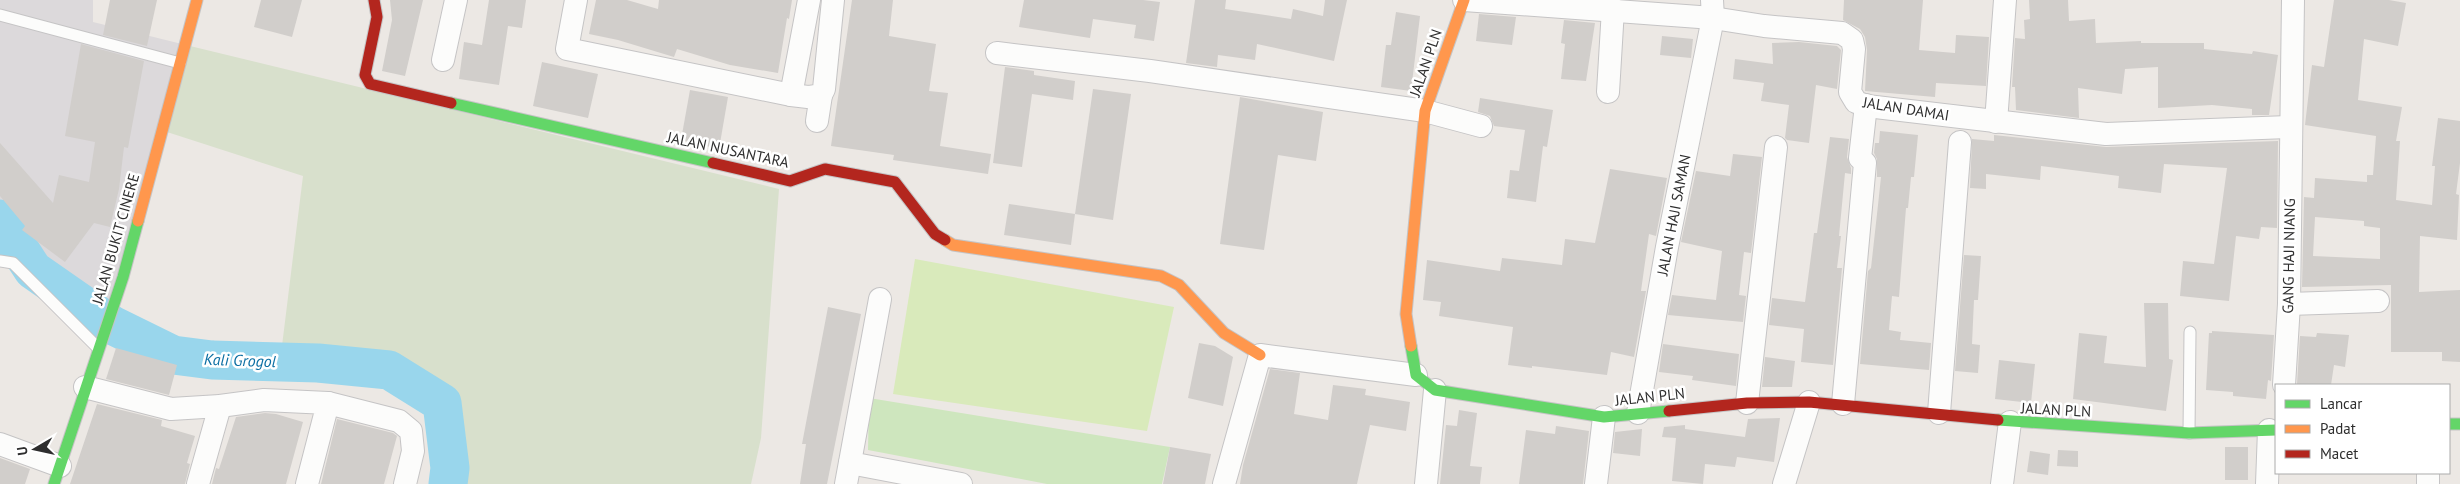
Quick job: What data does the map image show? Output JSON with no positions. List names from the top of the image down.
{
  "streets": {
    "street": [
      "JALAN PLN",
      "JALAN DAMAI",
      "JALAN NUSANTARA",
      "JALAN HAJI SAMAN",
      "JALAN BUKIT CINERE",
      "GANG HAJI NIANG"
    ]
  },
  "crossings": [
    ["JALAN PLN", "JALAN DAMAI"],
    ["JALAN PLN", "JALAN HAJI SAMAN"],
    ["JALAN DAMAI", "JALAN HAJI SAMAN"],
    ["JALAN DAMAI", "GANG HAJI NIANG"]
  ],
  "water": ["Kali Grogol"],
  "legend": ["Lancar", "Padat", "Macet"],
  "north": "left"
}
